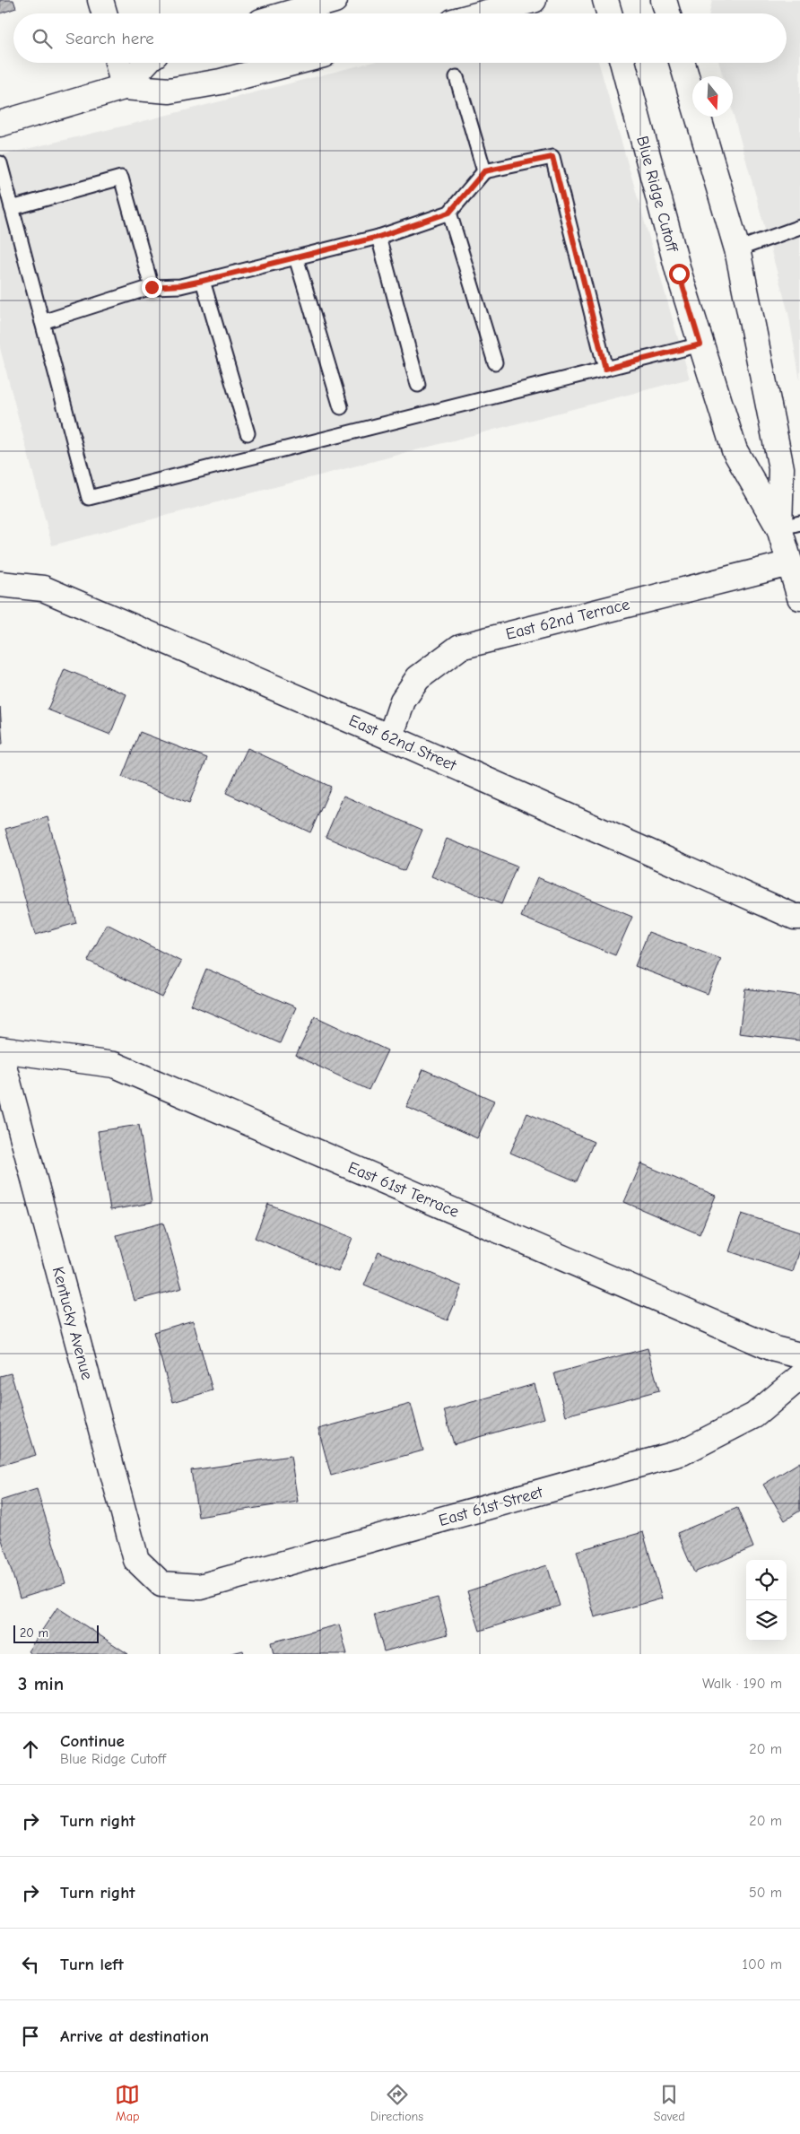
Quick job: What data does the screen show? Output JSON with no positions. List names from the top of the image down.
{
  "streets": {
    "street": [
      "Blue Ridge Cutoff",
      "East 62nd Terrace",
      "East 62nd Street",
      "East 61st Terrace",
      "Kentucky Avenue",
      "East 61st Street"
    ]
  },
  "crossings": [
    ["Blue Ridge Cutoff", "East 62nd Terrace"],
    ["East 62nd Terrace", "East 62nd Street"],
    ["East 61st Terrace", "Kentucky Avenue"],
    ["Kentucky Avenue", "East 61st Street"]
  ],
  "scale_bar": "20 m",
  "north": "bottom",
  "page": {
    "search": "Search here",
    "scale": "20 m",
    "heading": ["3 min", "Walk · 190 m"],
    "list": [
      ["Continue", "Blue Ridge Cutoff", "20 m"],
      ["Turn right", "20 m"],
      ["Turn right", "50 m"],
      ["Turn left", "100 m"],
      "Arrive at destination"
    ],
    "nav": ["Map", "Directions", "Saved"]
  }
}
